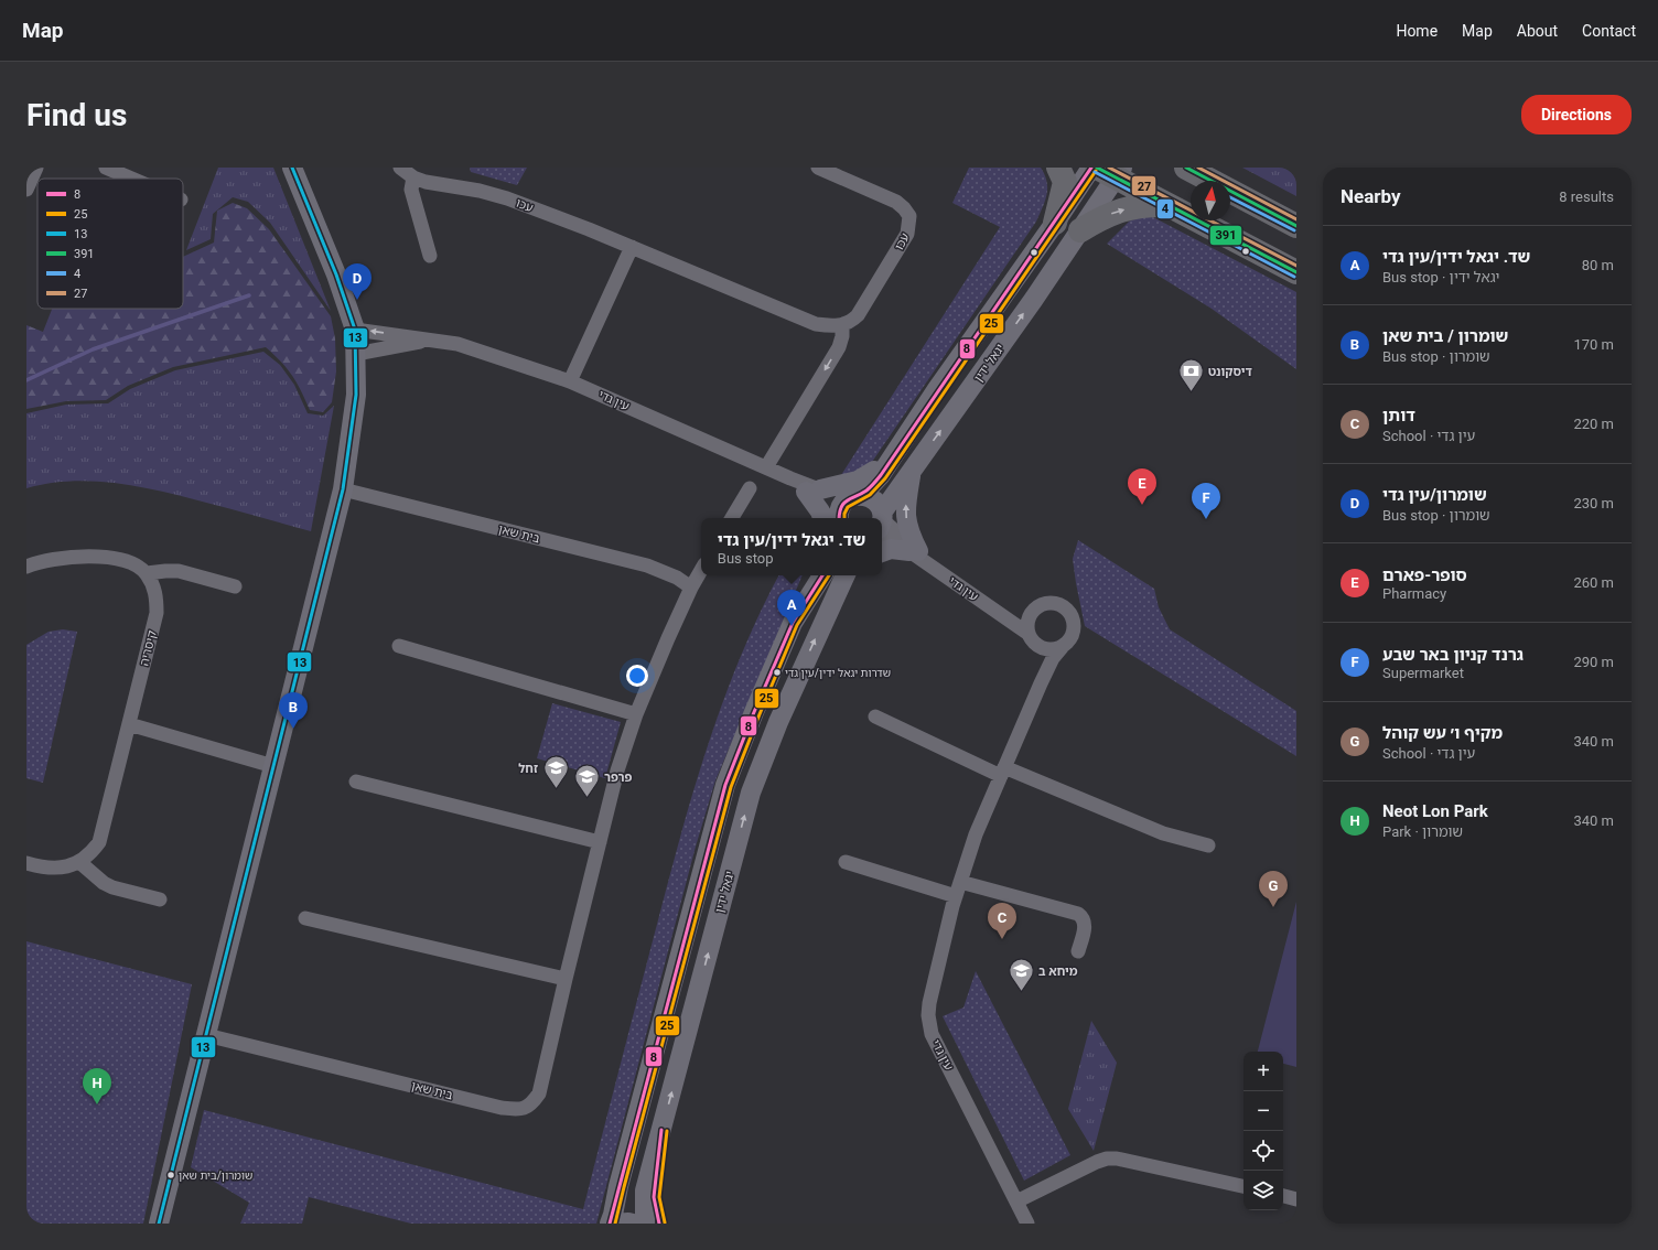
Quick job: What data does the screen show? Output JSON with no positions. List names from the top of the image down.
{
  "streets": {
    "main road": ["יגאל ידין"],
    "street": [
      "עכו",
      "עין גדי",
      "בית שאן",
      "קיסריה"
    ]
  },
  "places": {
    "bank": ["דיסקונט"],
    "other": ["שדרות יגאל ידין/עין גדי", "שומרון/בית שאן"],
    "school or university": ["זחל", "פרפר", "מיחא ב"]
  },
  "lines": [
    "transit line 8",
    "transit line 13",
    "transit line 391",
    "transit line 27",
    "transit line 25",
    "transit line 4"
  ],
  "legend": [
    "8",
    "25",
    "13",
    "391",
    "4",
    "27"
  ],
  "north": "top",
  "page": {
    "header": "Map",
    "nav": [
      "Home",
      "Map",
      "About",
      "Contact"
    ],
    "buttons": "Directions",
    "title": "Find us",
    "heading": ["Nearby", "8 results"],
    "list": [
      {
        "mark": "A",
        "name": "שד. יגאל ידין/עין גדי",
        "note": "Bus stop · יגאל ידין",
        "value": "80 m"
      },
      {
        "mark": "B",
        "name": "שומרון / בית שאן",
        "note": "Bus stop · שומרון",
        "value": "170 m"
      },
      {
        "mark": "C",
        "name": "דותן",
        "note": "School · עין גדי",
        "value": "220 m"
      },
      {
        "mark": "D",
        "name": "שומרון/עין גדי",
        "note": "Bus stop · שומרון",
        "value": "230 m"
      },
      {
        "mark": "E",
        "name": "סופר-פארם",
        "note": "Pharmacy",
        "value": "260 m"
      },
      {
        "mark": "F",
        "name": "גרנד קניון באר שבע",
        "note": "Supermarket",
        "value": "290 m"
      },
      {
        "mark": "G",
        "name": "מקיף ו׳ עש קוהל",
        "note": "School · עין גדי",
        "value": "340 m"
      },
      {
        "mark": "H",
        "name": "Neot Lon Park",
        "note": "Park · שומרון",
        "value": "340 m"
      }
    ],
    "pins": [
      "D",
      "E",
      "F",
      "A",
      "B",
      "G",
      "C",
      "H"
    ],
    "popup": ["שד. יגאל ידין/עין גדי", "Bus stop"],
    "map_buttons": ["+", "−"]
  }
}
